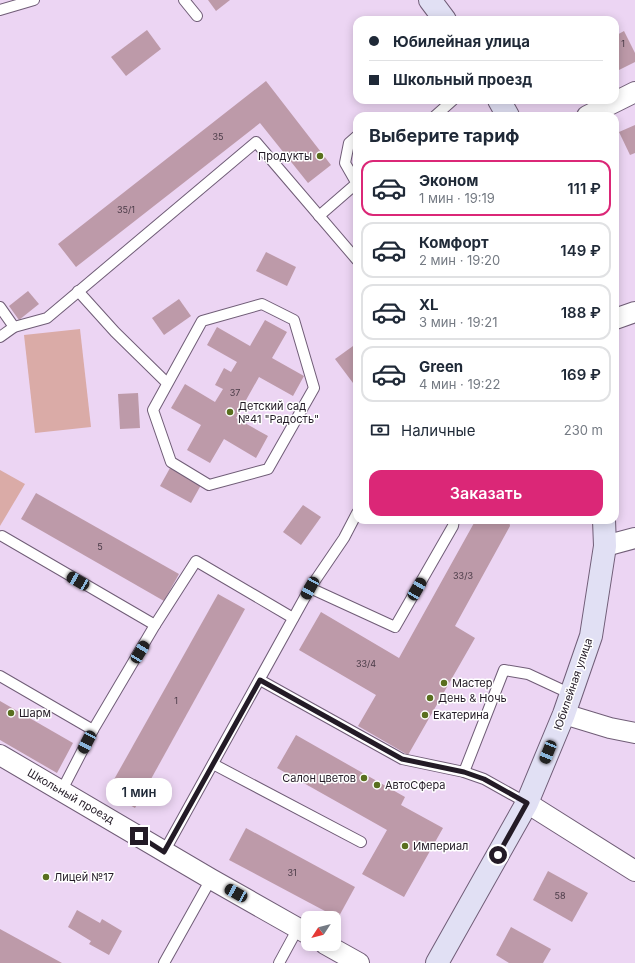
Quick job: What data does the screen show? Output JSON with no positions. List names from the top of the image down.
{
  "streets": {
    "street": ["Юбилейная улица", "Школьный проезд"]
  },
  "places": [
    "Продукты",
    "Детский сад №41 \"Радость\"",
    "Мастер",
    "День & Ночь",
    "Шарм",
    "Екатерина",
    "Салон цветов",
    "АвтоСфера",
    "Империал",
    "Лицей №17"
  ],
  "house_numbers": [
    "1",
    "35",
    "35/1",
    "37",
    "5",
    "33/3",
    "33/4",
    "1",
    "31",
    "58"
  ],
  "north": "bottom left",
  "page": {
    "banner": ["Юбилейная улица", "Школьный проезд"],
    "heading": "Выберите тариф",
    "list": [
      {
        "name": "Эконом",
        "note": "1 мин · 19:19",
        "value": "111 ₽"
      },
      {
        "name": "Комфорт",
        "note": "2 мин · 19:20",
        "value": "149 ₽"
      },
      {
        "name": "XL",
        "note": "3 мин · 19:21",
        "value": "188 ₽"
      },
      {
        "name": "Green",
        "note": "4 мин · 19:22",
        "value": "169 ₽"
      }
    ],
    "pay": ["Наличные", "230 m"],
    "buttons": "Заказать",
    "bubble": "1 мин"
  }
}
